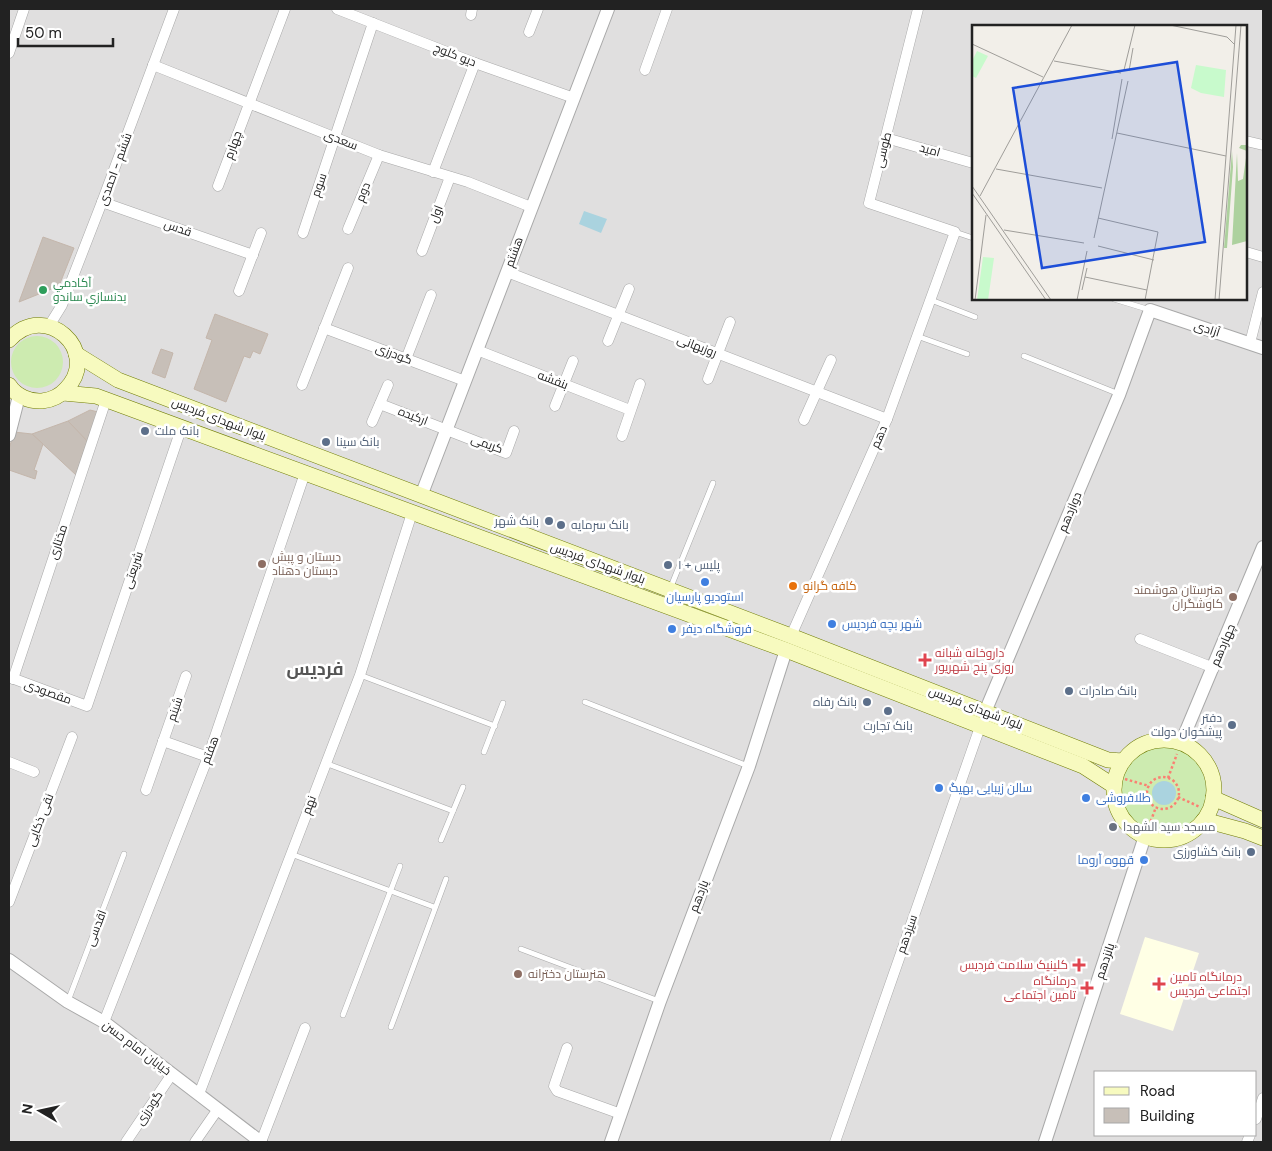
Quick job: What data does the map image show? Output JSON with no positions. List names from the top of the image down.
{
  "streets": {
    "main road": ["بلوار شهدای فردیس"],
    "street": [
      "دیو کلوچ",
      "سعدی",
      "چهارم",
      "طوسی",
      "امید",
      "ششم - احمدی",
      "سوم",
      "دوم",
      "اول",
      "قدس",
      "هشتم",
      "آزادی",
      "روزبهانی",
      "گودرزی",
      "بنفشه",
      "ارکیده",
      "دهم",
      "کریمی",
      "دوازدهم",
      "مختاری",
      "شریعتی",
      "چهاردهم",
      "مقصودی",
      "شبنم",
      "هفتم",
      "نهم",
      "نقی ذکایی",
      "یازدهم",
      "سیزدهم",
      "پانزدهم",
      "خیابان امام حسن"
    ],
    "lane": ["اقدسی"]
  },
  "crossings": [
    ["دیو کلوچ", "سوم"],
    ["دیو کلوچ", "هشتم"],
    ["سعدی", "چهارم"],
    ["سعدی", "ششم - احمدی"],
    ["سعدی", "سوم"],
    ["سعدی", "دوم"],
    ["سعدی", "اول"],
    ["سعدی", "هشتم"],
    ["طوسی", "امید"],
    ["طوسی", "دهم"],
    ["ششم - احمدی", "قدس"],
    ["هشتم", "روزبهانی"],
    ["هشتم", "گودرزی"],
    ["هشتم", "بنفشه"],
    ["هشتم", "ارکیده"],
    ["هشتم", "بلوار شهدای فردیس"],
    ["هشتم", "کریمی"],
    ["آزادی", "دوازدهم"],
    ["روزبهانی", "دهم"],
    ["گودرزی", "خیابان امام حسن"],
    ["ارکیده", "کریمی"],
    ["بلوار شهدای فردیس", "دهم"],
    ["بلوار شهدای فردیس", "دوازدهم"],
    ["بلوار شهدای فردیس", "هفتم"],
    ["بلوار شهدای فردیس", "نهم"],
    ["بلوار شهدای فردیس", "یازدهم"],
    ["بلوار شهدای فردیس", "سیزدهم"],
    ["دهم", "یازدهم"],
    ["دوازدهم", "سیزدهم"],
    ["مختاری", "مقصودی"],
    ["شریعتی", "مقصودی"],
    ["هفتم", "خیابان امام حسن"],
    ["نهم", "خیابان امام حسن"],
    ["اقدسی", "خیابان امام حسن"]
  ],
  "districts": ["فردیس"],
  "places": {
    "other": [
      "آكادمي بدنسازي ساندو",
      "بانک ملت",
      "بانک سینا",
      "بانک شهر",
      "بانک سرمایه",
      "دبستان و پبش دبستان دهناد",
      "پلیس +۱۰",
      "استودیو پارسیان",
      "کافه گرانو",
      "هنرستان هوشمند کاوشگران",
      "شهر بچه فردیس",
      "فروشگاه دیفر",
      "بانک صادرات",
      "بانک رفاه",
      "بانک تجارت",
      "دفتر پیشخوان دولت",
      "سالن زیبایی بهیگ",
      "طلافروشی",
      "مسجد سید الشهدا",
      "بانک کشاورزی",
      "قهوه آروما",
      "هنرستان دخترانه"
    ],
    "health": [
      "داروخانه شبانه روزی پنج شهریور",
      "کلینیک سلامت فردیس",
      "درمانگاه تامین اجتماعی فردیس",
      "درمانگاه تامین اجتماعى"
    ]
  },
  "legend": ["Road", "Building"],
  "scale_bar": "50 m",
  "north": "left"
}
